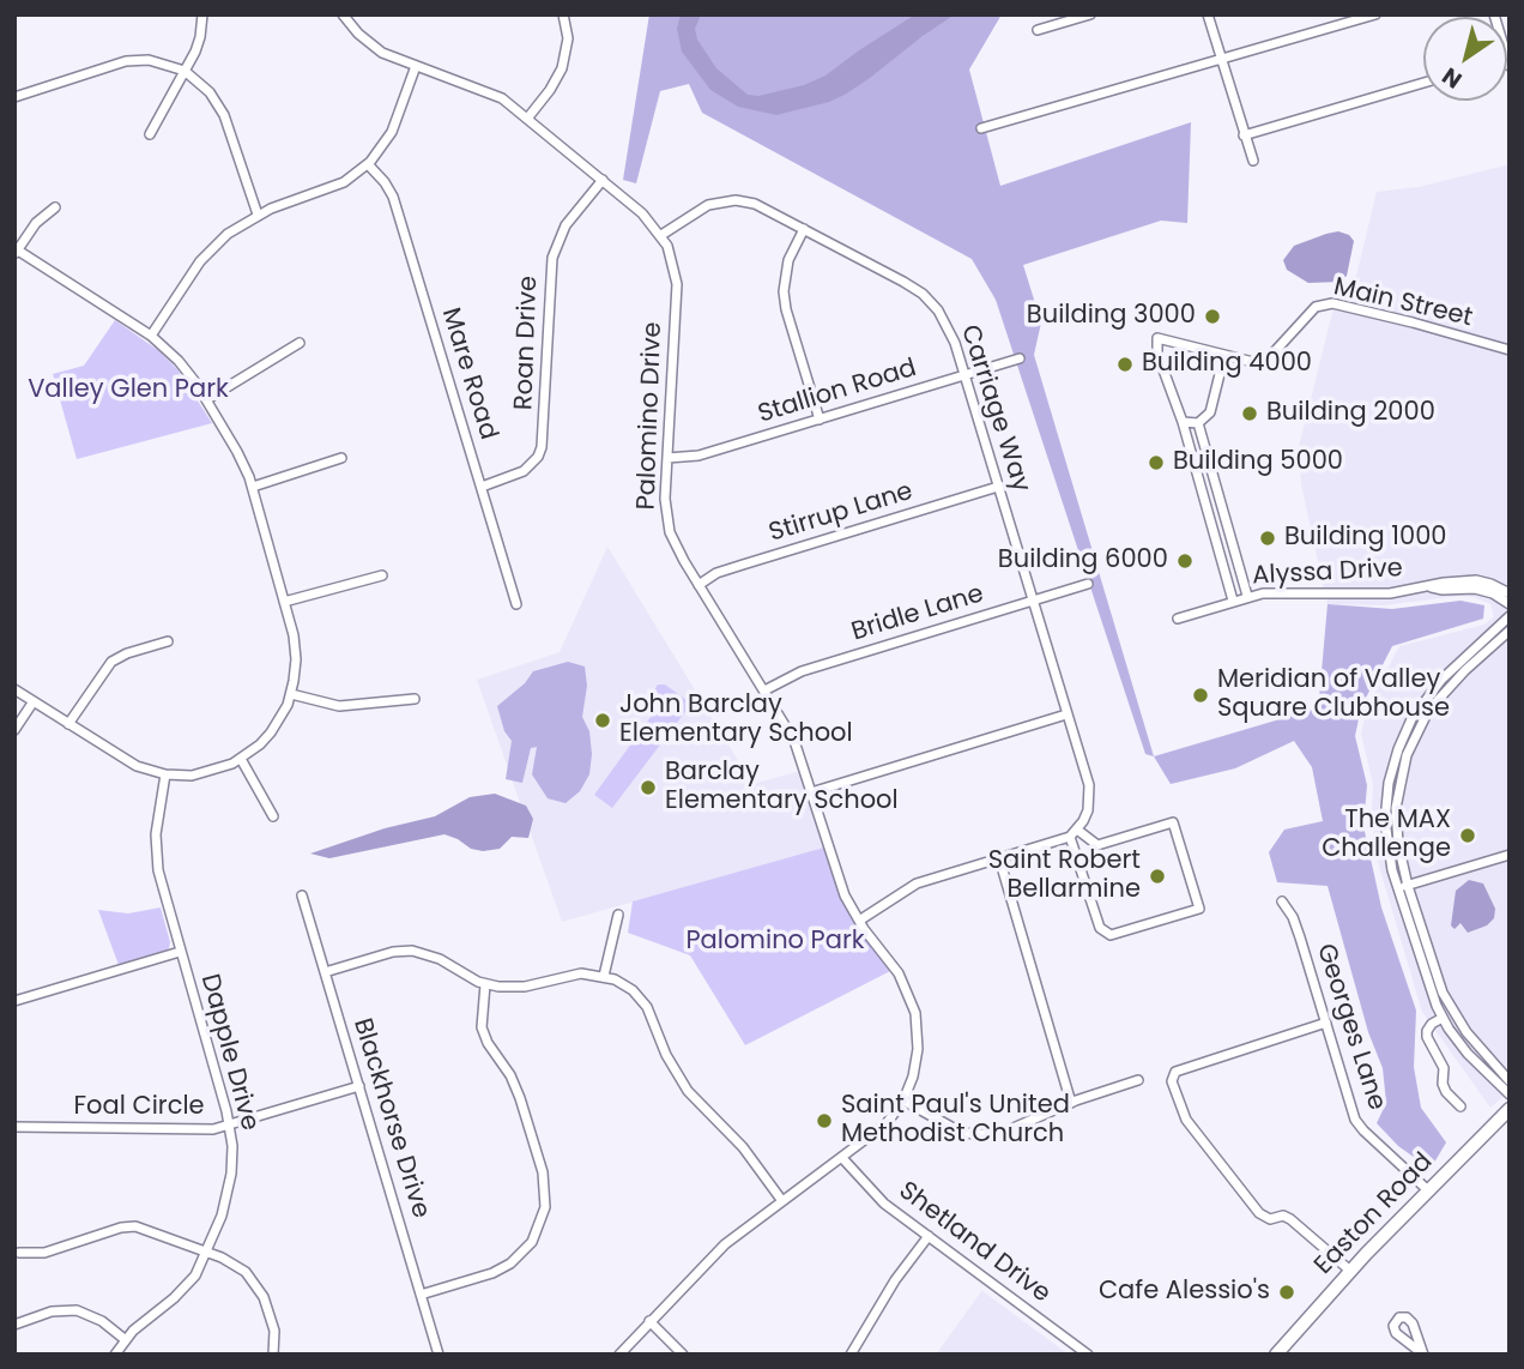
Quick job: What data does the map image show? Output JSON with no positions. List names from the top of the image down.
{
  "streets": {
    "highway": ["Easton Road"],
    "street": [
      "Main Street",
      "Roan Drive",
      "Mare Road",
      "Stallion Road",
      "Carriage Way",
      "Palomino Drive",
      "Stirrup Lane",
      "Alyssa Drive",
      "Bridle Lane",
      "Georges Lane",
      "Dapple Drive",
      "Foal Circle",
      "Blackhorse Drive",
      "Shetland Drive"
    ]
  },
  "crossings": [
    ["Roan Drive", "Mare Road"],
    ["Roan Drive", "Palomino Drive"],
    ["Stallion Road", "Carriage Way"],
    ["Stallion Road", "Palomino Drive"],
    ["Carriage Way", "Palomino Drive"],
    ["Carriage Way", "Stirrup Lane"],
    ["Carriage Way", "Bridle Lane"],
    ["Palomino Drive", "Stirrup Lane"],
    ["Palomino Drive", "Bridle Lane"],
    ["Palomino Drive", "Shetland Drive"],
    ["Georges Lane", "Easton Road"],
    ["Dapple Drive", "Foal Circle"],
    ["Foal Circle", "Blackhorse Drive"]
  ],
  "parks": ["Valley Glen Park", "Palomino Park"],
  "places": [
    "Building 3000",
    "Building 4000",
    "Building 2000",
    "Building 5000",
    "Building 1000",
    "Building 6000",
    "Meridian of Valley Square Clubhouse",
    "John Barclay Elementary School",
    "Barclay Elementary School",
    "The MAX Challenge",
    "Saint Robert Bellarmine",
    "Saint Paul's United Methodist Church",
    "Cafe Alessio's"
  ],
  "north": "bottom left"
}
